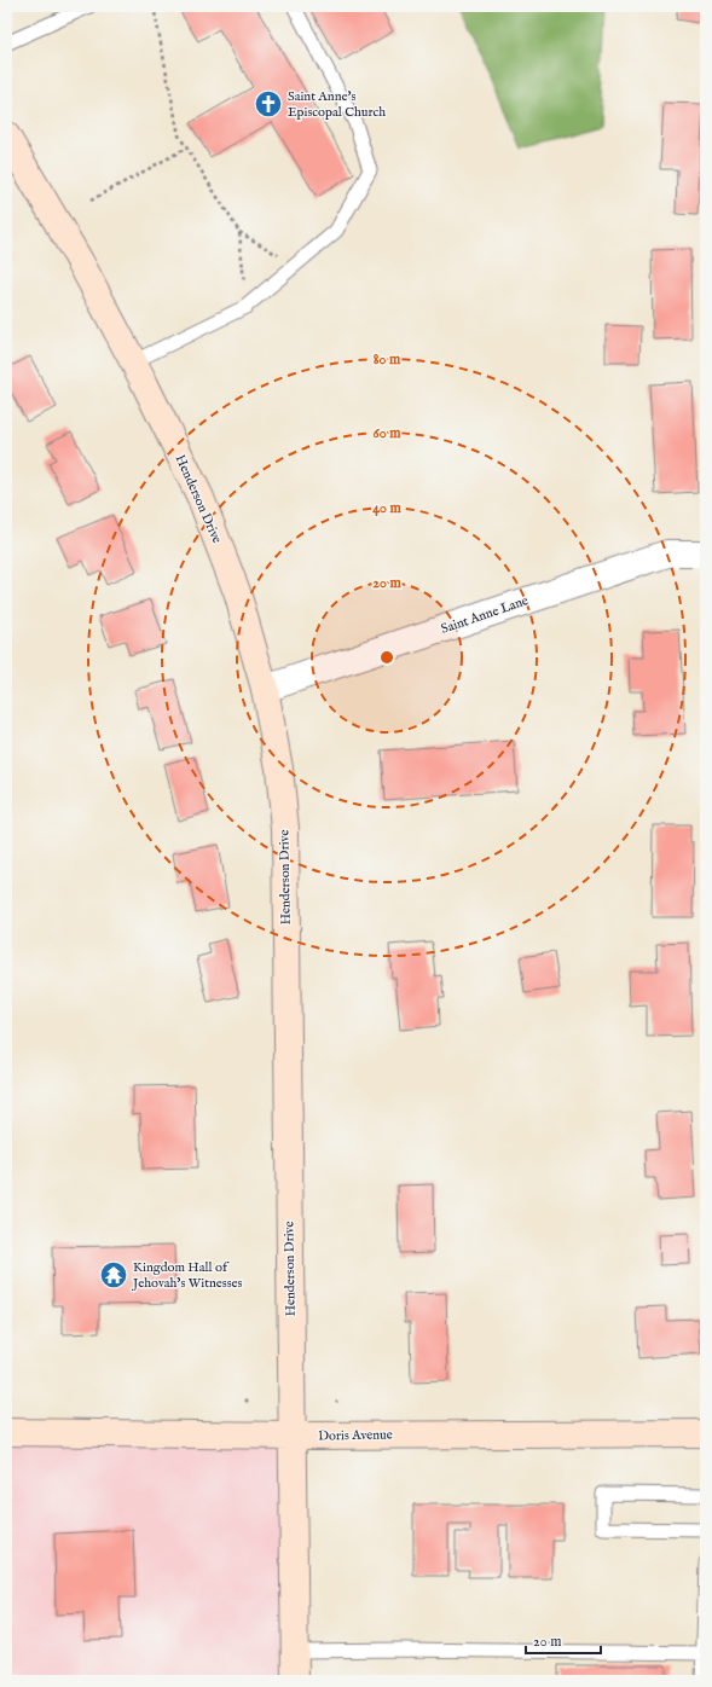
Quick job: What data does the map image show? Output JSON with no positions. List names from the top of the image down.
{
  "streets": {
    "main road": ["Henderson Drive", "Doris Avenue"],
    "street": ["Saint Anne Lane"]
  },
  "crossings": [
    ["Henderson Drive", "Saint Anne Lane"],
    ["Henderson Drive", "Doris Avenue"]
  ],
  "places": {
    "church": ["Saint Anne's Episcopal Church"],
    "temple": ["Kingdom Hall of Jehovah’s Witnesses"]
  },
  "scale_bar": "20 m",
  "rings": [
    "80 m",
    "60 m",
    "40 m",
    "20 m"
  ]
}
